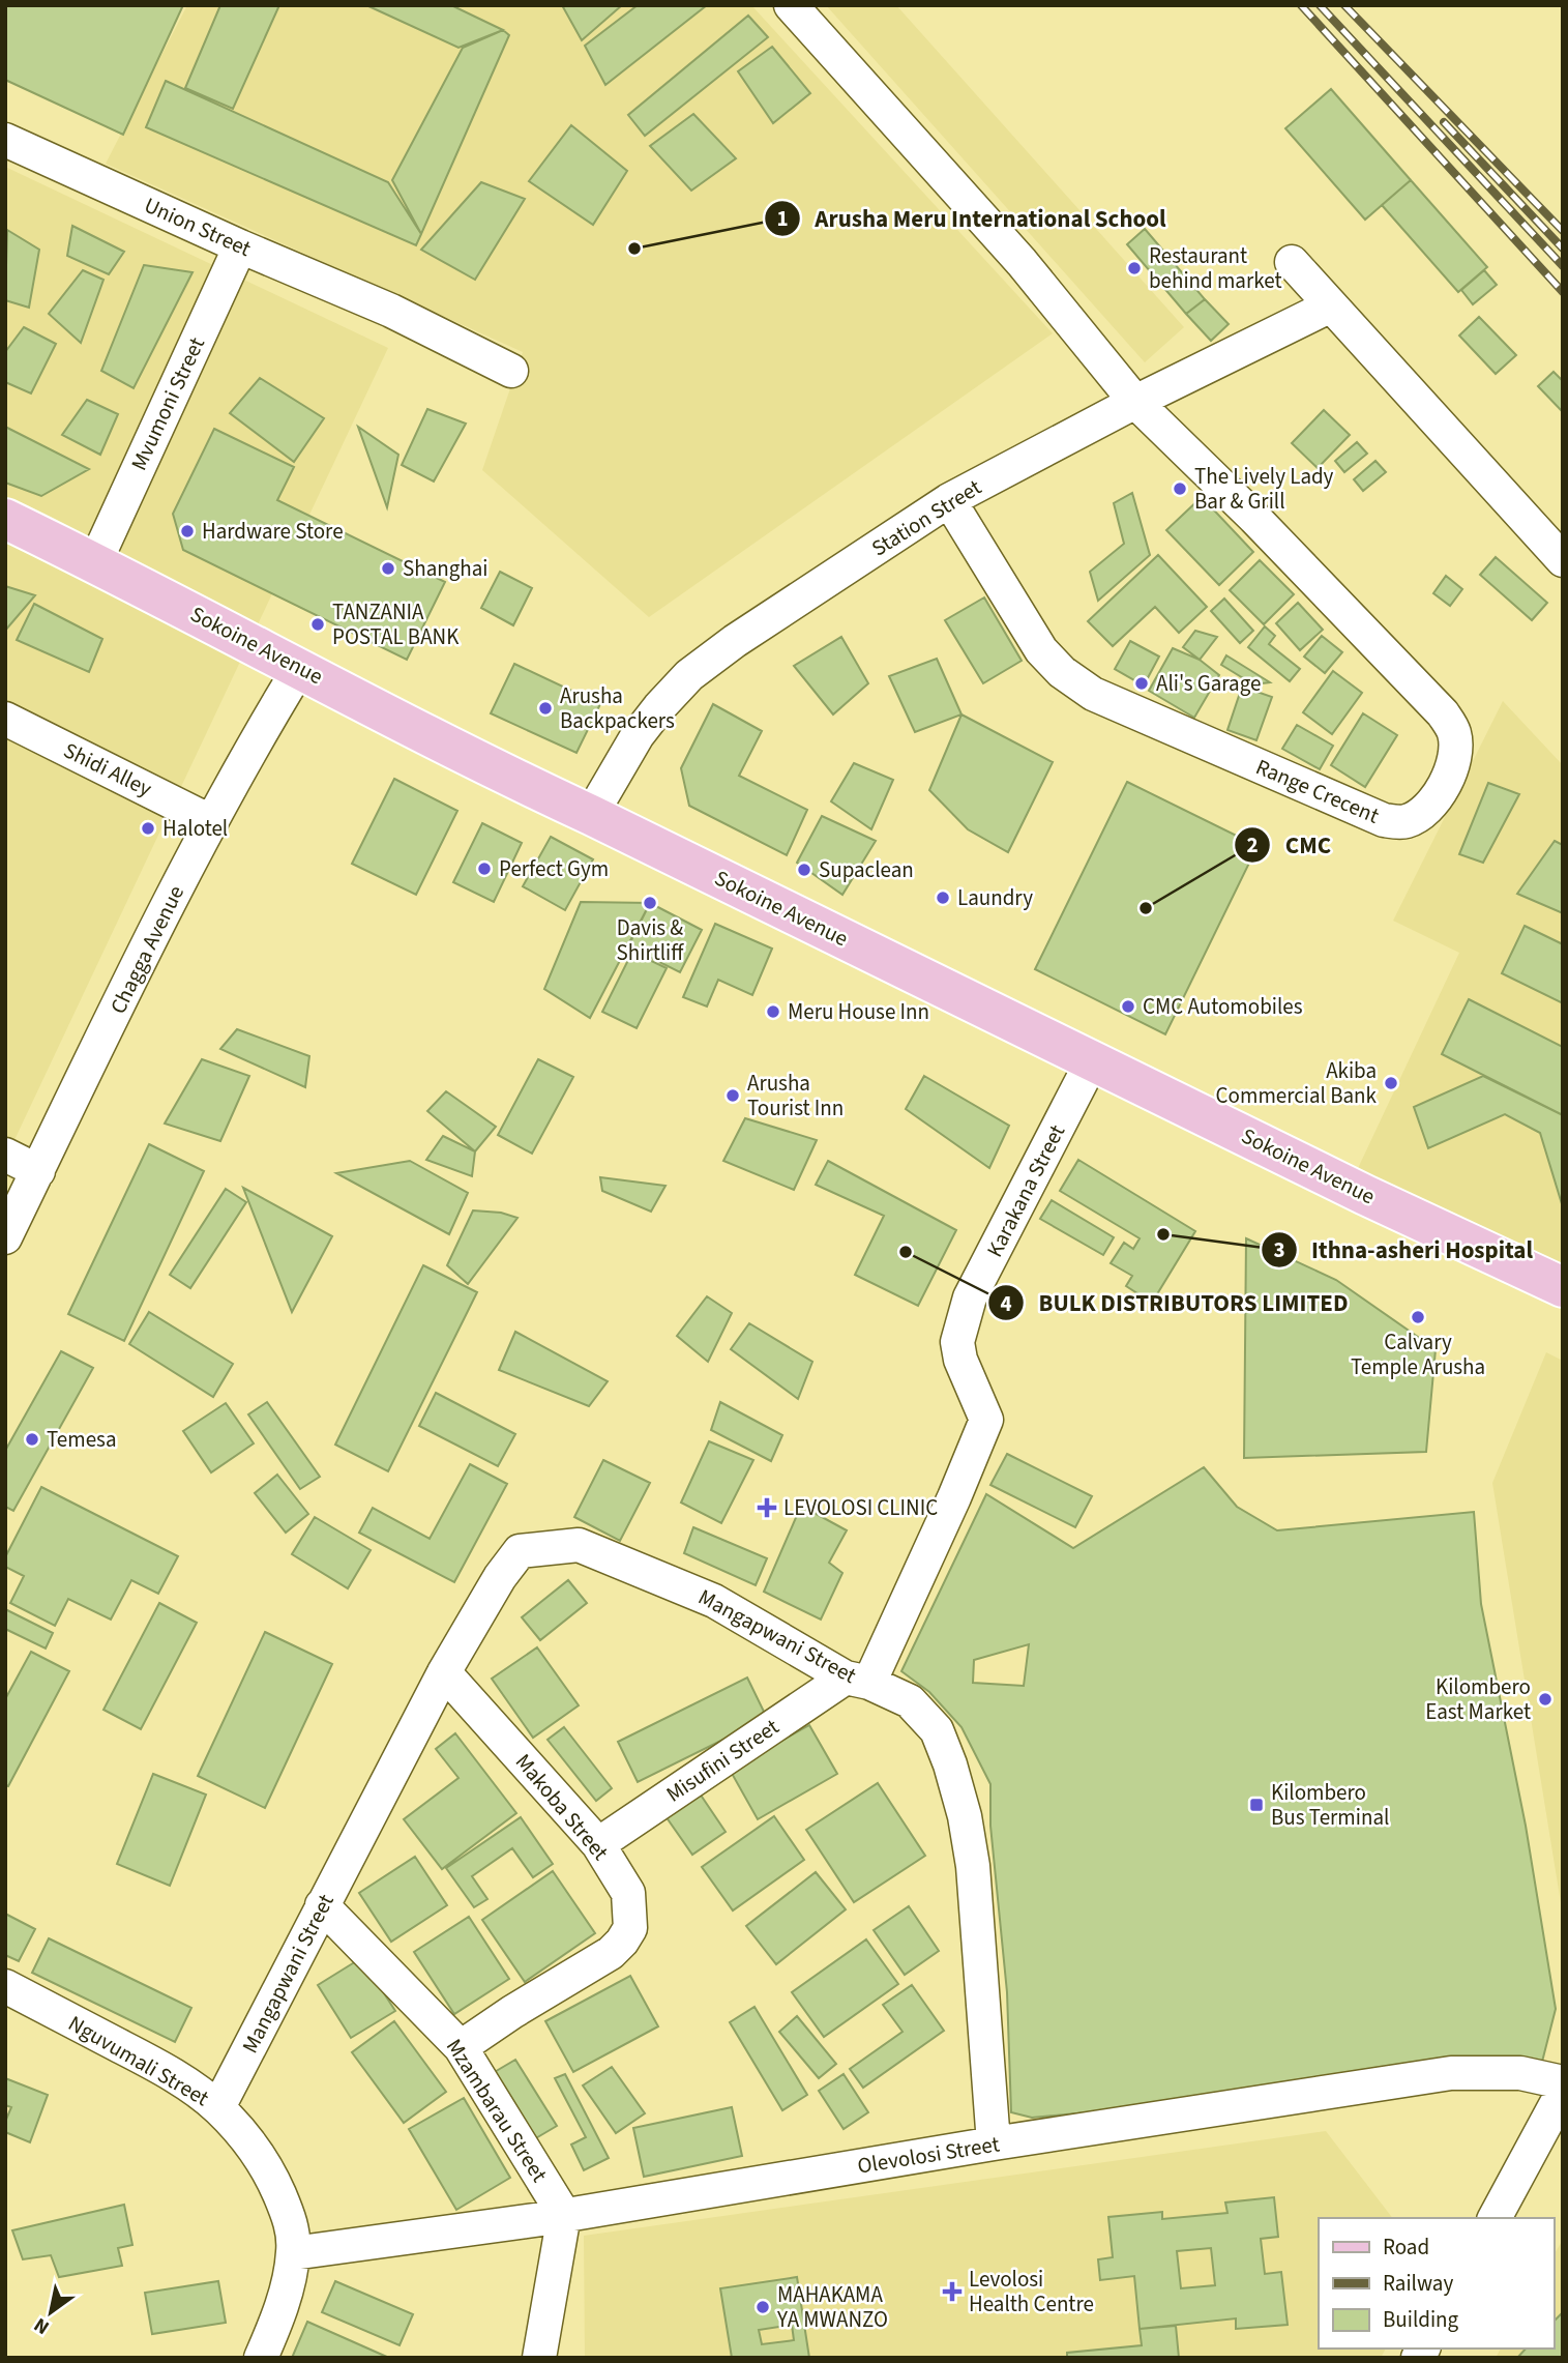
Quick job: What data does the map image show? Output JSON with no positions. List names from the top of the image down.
{
  "streets": {
    "main road": ["Sokoine Avenue"],
    "street": [
      "Union Street",
      "Mvumoni Street",
      "Station Street",
      "Shidi Alley",
      "Range Crecent",
      "Chagga Avenue",
      "Karakana Street",
      "Mangapwani Street",
      "Misufini Street",
      "Makoba Street",
      "Nguvumali Street",
      "Mzambarau Street",
      "Olevolosi Street"
    ]
  },
  "crossings": [
    ["Union Street", "Mvumoni Street"],
    ["Mvumoni Street", "Sokoine Avenue"],
    ["Station Street", "Sokoine Avenue"],
    ["Station Street", "Range Crecent"],
    ["Sokoine Avenue", "Chagga Avenue"],
    ["Sokoine Avenue", "Karakana Street"],
    ["Shidi Alley", "Chagga Avenue"],
    ["Karakana Street", "Mangapwani Street"],
    ["Karakana Street", "Misufini Street"],
    ["Mangapwani Street", "Misufini Street"],
    ["Mangapwani Street", "Makoba Street"],
    ["Mangapwani Street", "Nguvumali Street"],
    ["Mangapwani Street", "Mzambarau Street"],
    ["Mangapwani Street", "Olevolosi Street"],
    ["Misufini Street", "Makoba Street"],
    ["Makoba Street", "Mzambarau Street"],
    ["Nguvumali Street", "Olevolosi Street"],
    ["Mzambarau Street", "Olevolosi Street"]
  ],
  "places": {
    "other": [
      "Arusha Meru International School",
      "Restaurant behind market",
      "The Lively Lady Bar & Grill",
      "Hardware Store",
      "Shanghai",
      "TANZANIA POSTAL BANK",
      "Ali's Garage",
      "Arusha Backpackers",
      "Halotel",
      "Perfect Gym",
      "Supaclean",
      "Laundry",
      "Davis & Shirtliff",
      "CMC",
      "CMC Automobiles",
      "Meru House Inn",
      "Akiba Commercial Bank",
      "Arusha Tourist Inn",
      "Ithna-asheri Hospital",
      "BULK DISTRIBUTORS LIMITED",
      "Calvary Temple Arusha",
      "Temesa",
      "Kilombero East Market",
      "MAHAKAMA YA MWANZO"
    ],
    "health": ["LEVOLOSI CLINIC", "Levolosi Health Centre"],
    "transit": ["Kilombero Bus Terminal"]
  },
  "legend": ["Road", "Railway", "Building"],
  "north": "bottom left"
}
